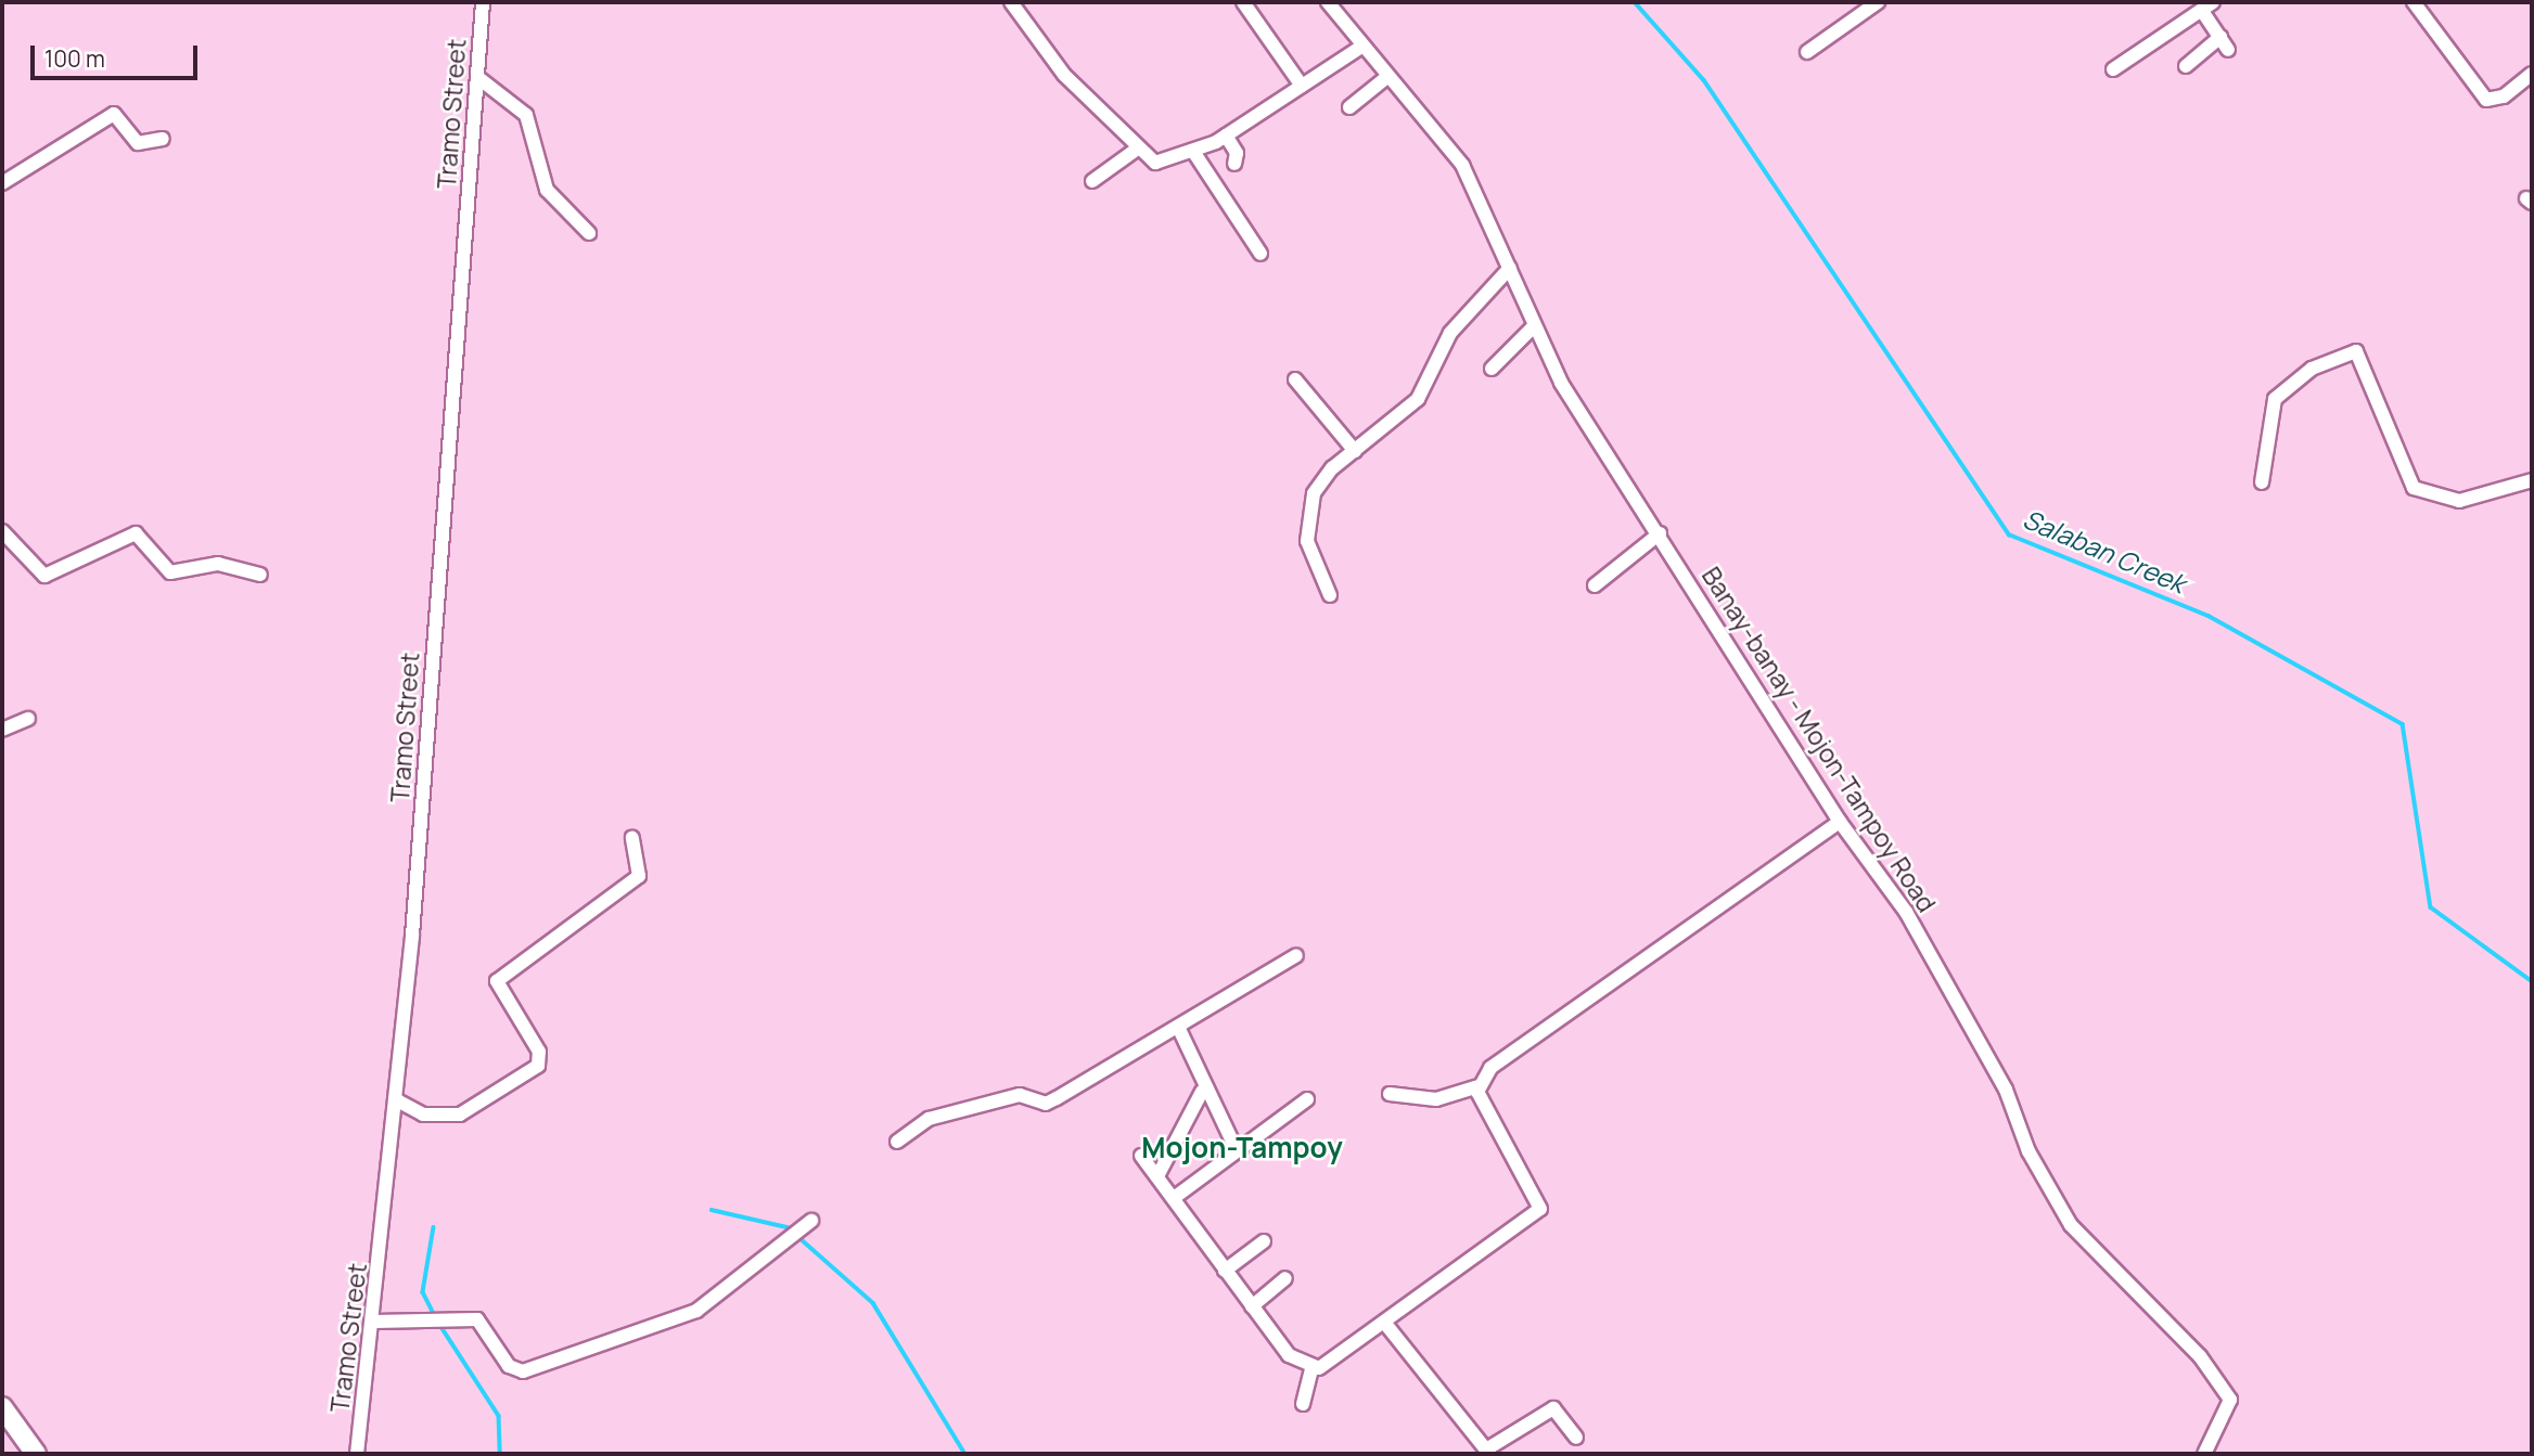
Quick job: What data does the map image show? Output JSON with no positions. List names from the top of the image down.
{
  "streets": {
    "street": ["Tramo Street", "Banay-banay - Mojon-Tampoy Road"]
  },
  "districts": ["Mojon-Tampoy"],
  "water": ["Salaban Creek"],
  "scale_bar": "100 m"
}
